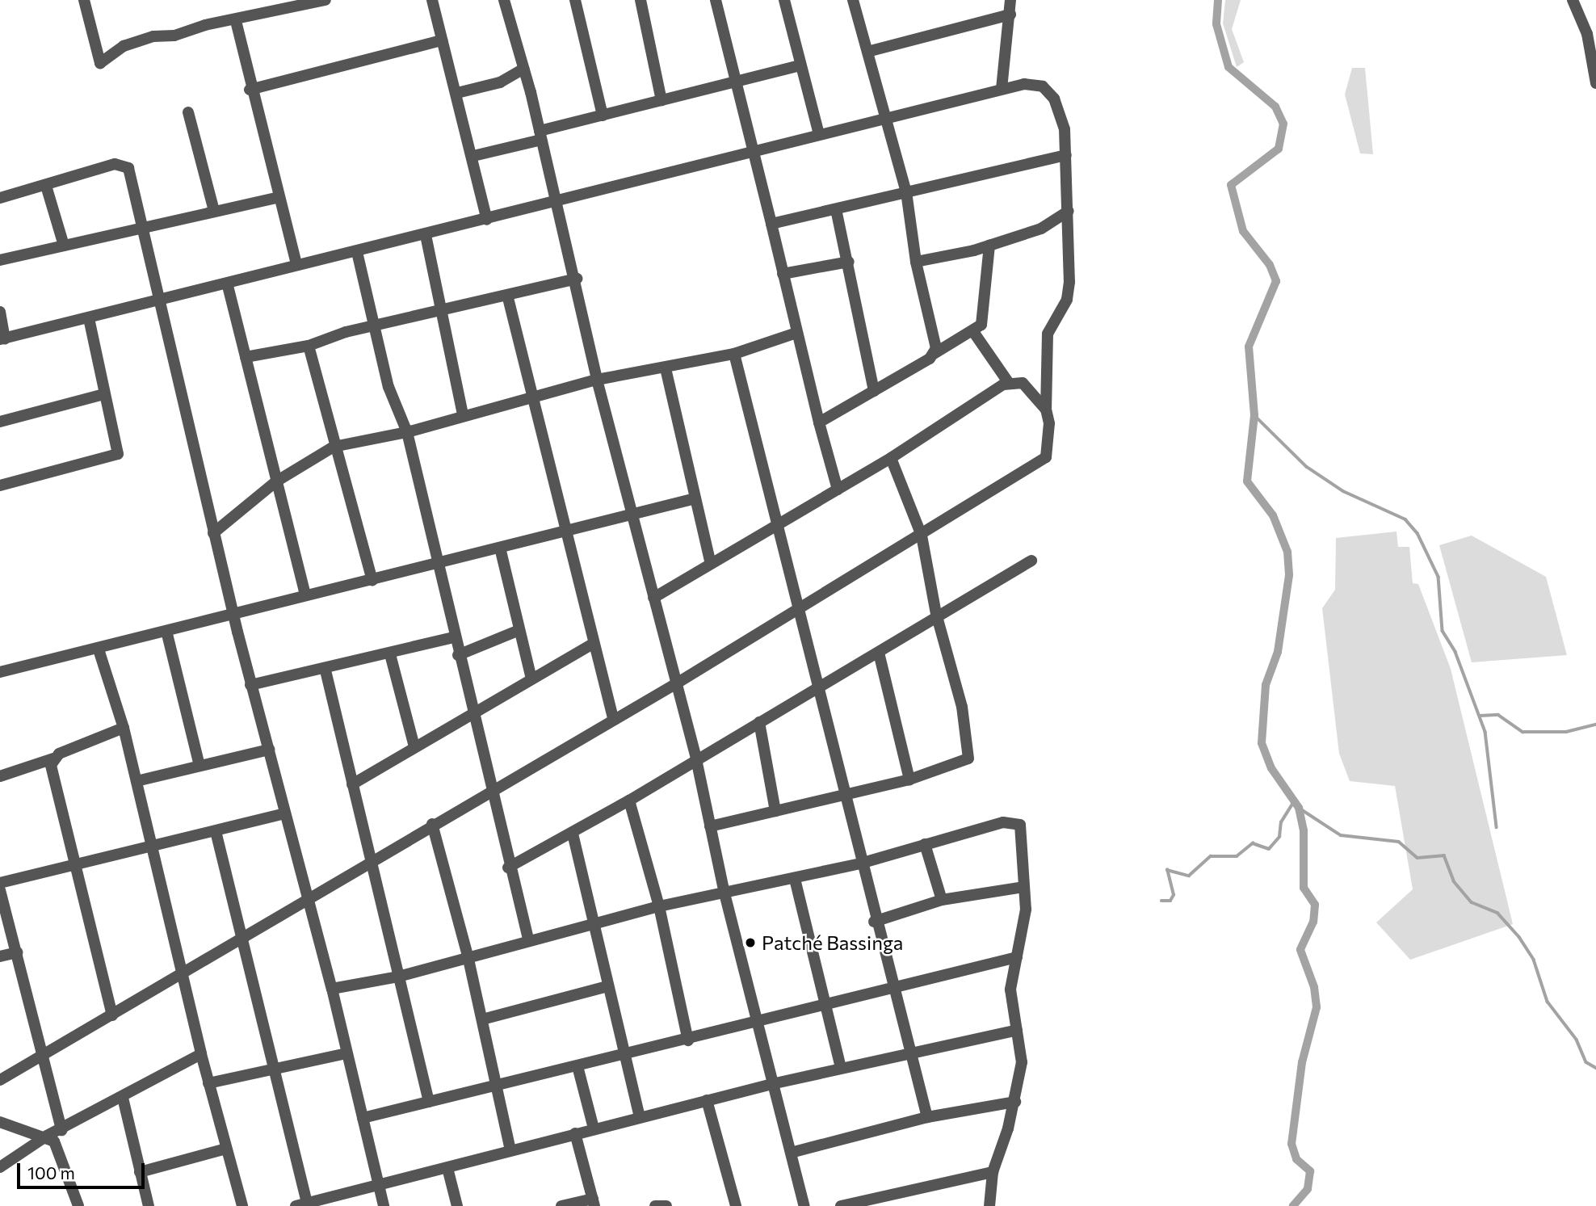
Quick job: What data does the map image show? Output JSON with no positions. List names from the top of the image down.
{
  "places": ["Patché Bassinga"],
  "scale_bar": "100 m"
}
